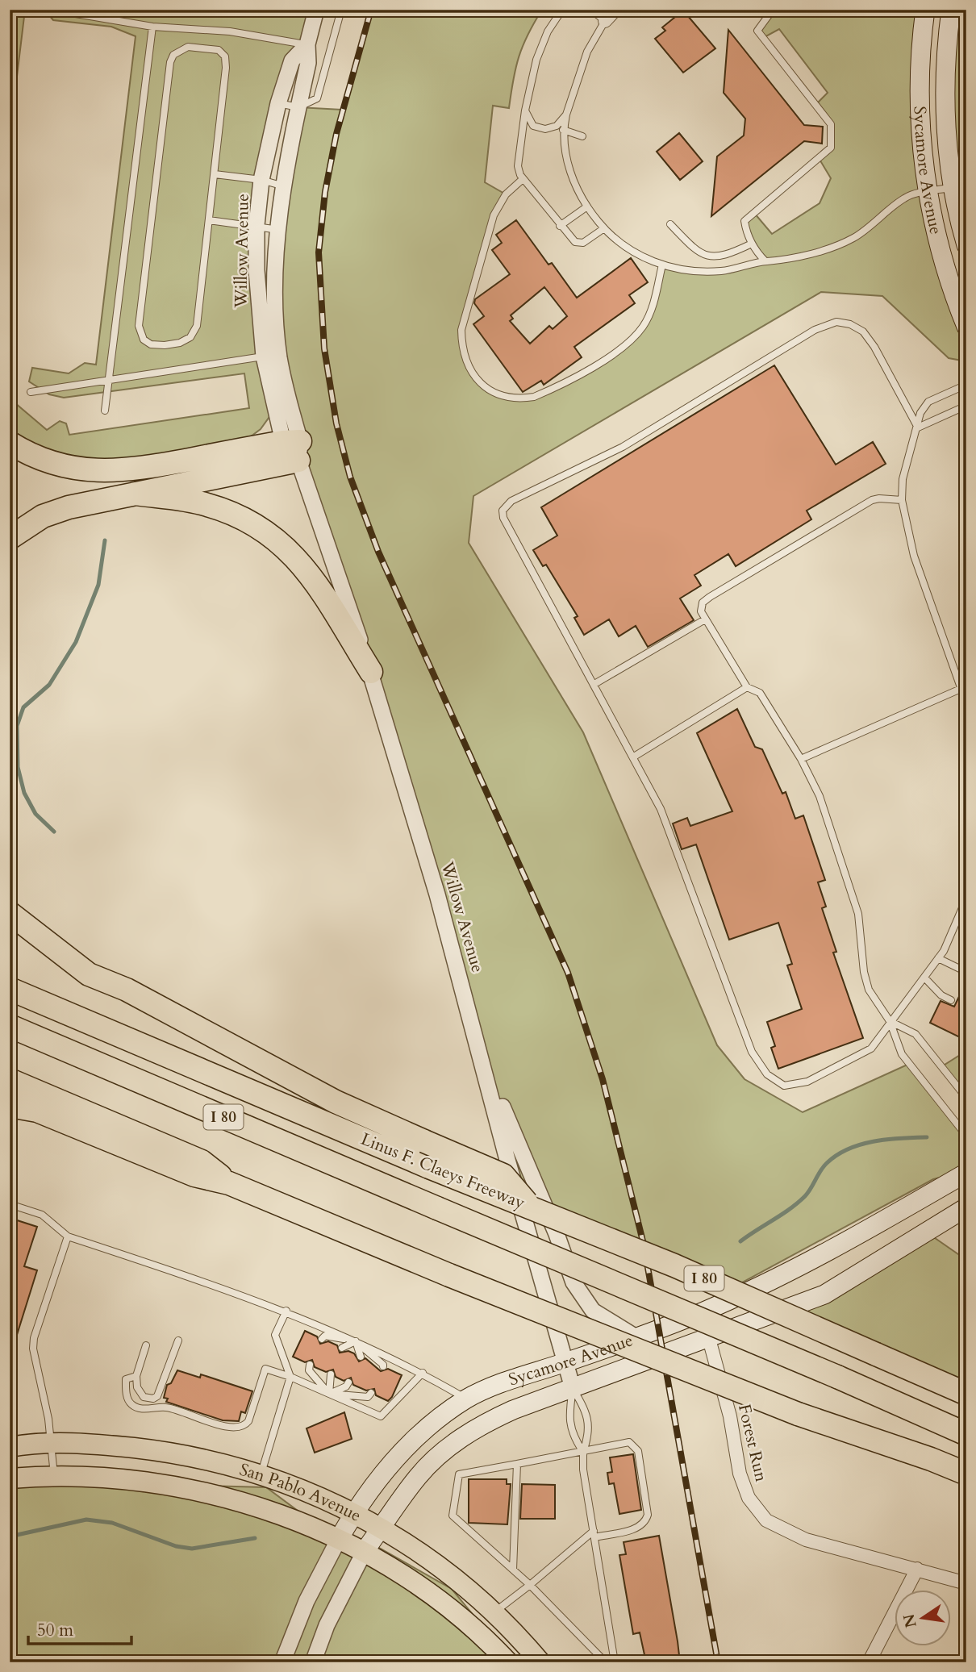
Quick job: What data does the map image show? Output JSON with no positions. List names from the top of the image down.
{
  "streets": {
    "highway": ["I 80", "Linus F. Claeys Freeway"],
    "main road": ["Sycamore Avenue", "San Pablo Avenue"],
    "street": ["Willow Avenue", "Forest Run"]
  },
  "crossings": [
    ["Sycamore Avenue", "Willow Avenue"],
    ["Sycamore Avenue", "Forest Run"],
    ["Sycamore Avenue", "San Pablo Avenue"]
  ],
  "scale_bar": "50 m",
  "north": "left"
}
